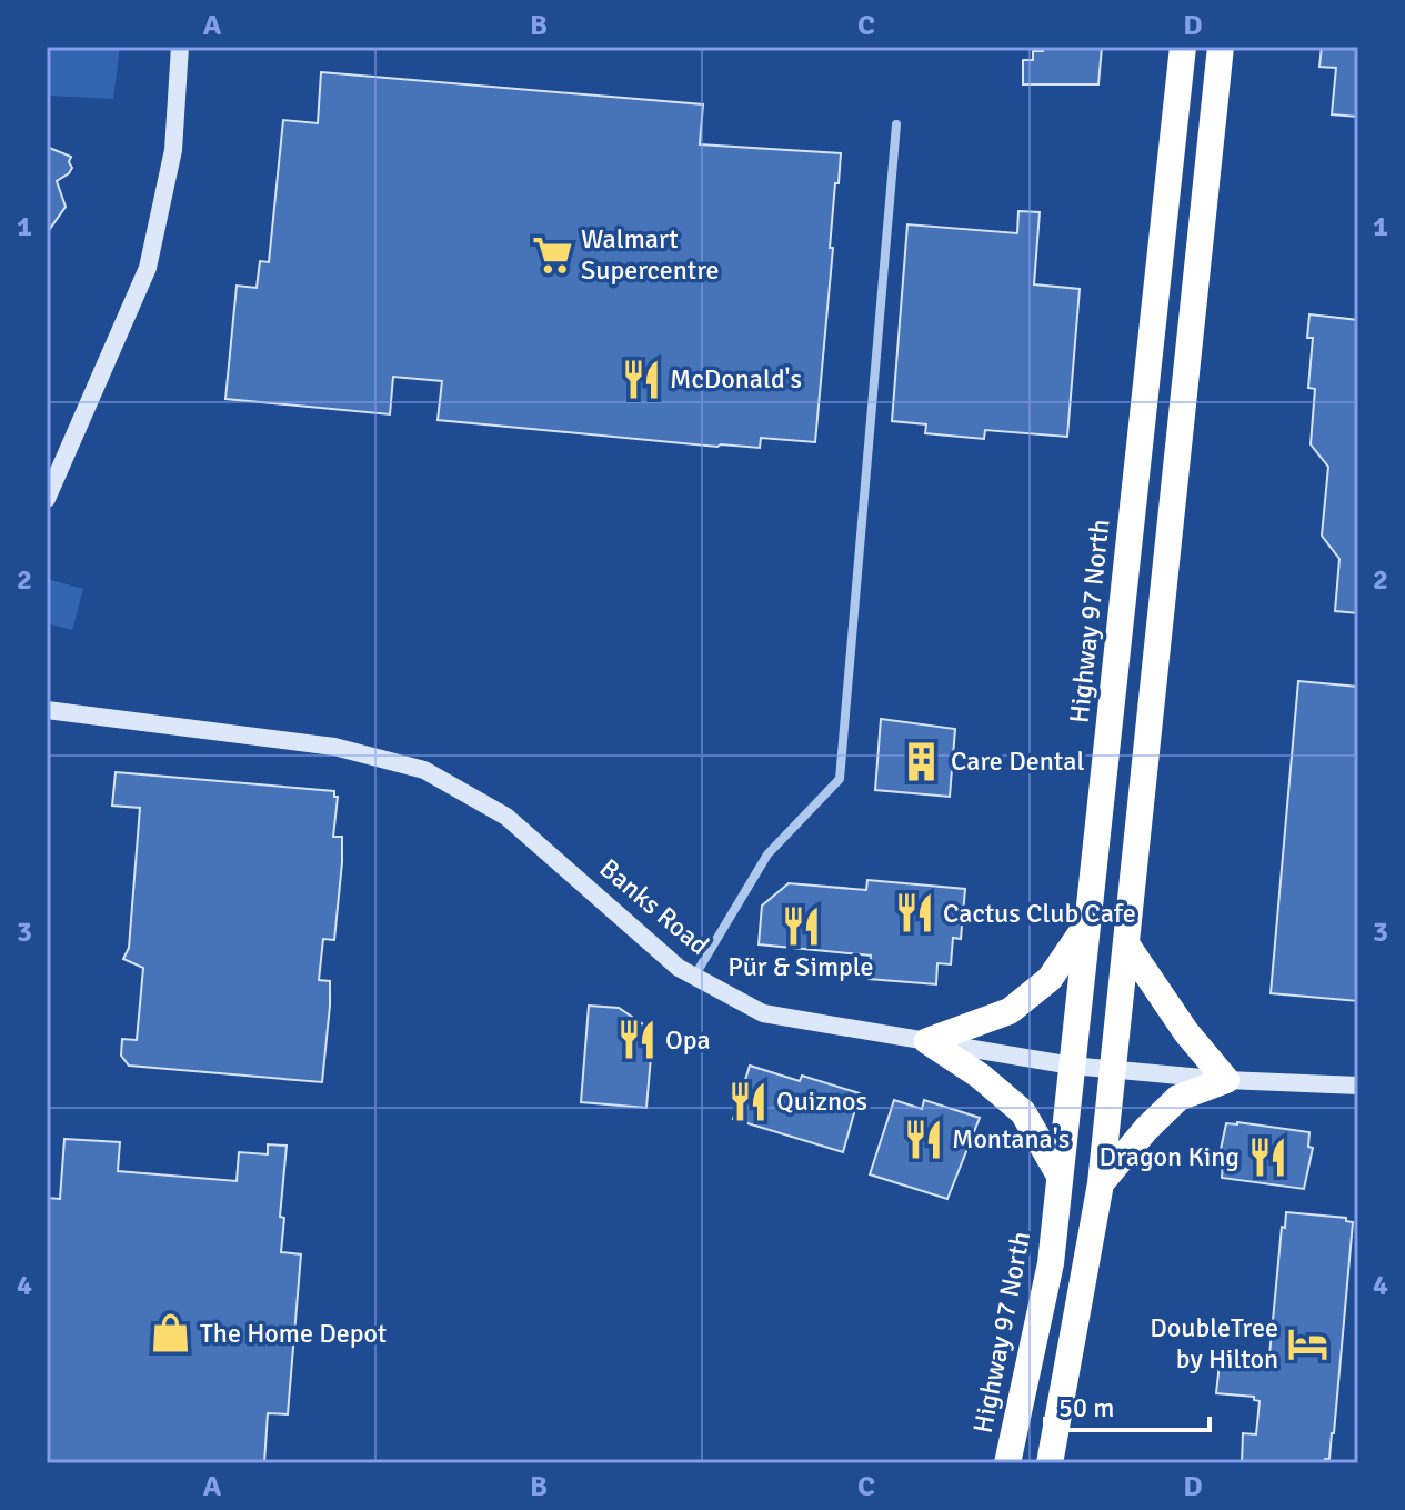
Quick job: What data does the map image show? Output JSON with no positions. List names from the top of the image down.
{
  "streets": {
    "highway": ["Highway 97 North"],
    "street": ["Banks Road"]
  },
  "crossings": [
    ["Highway 97 North", "Banks Road"]
  ],
  "places": {
    "supermarket": ["Walmart Supercentre"],
    "restaurant": [
      "McDonald's",
      "Cactus Club Cafe",
      "Pür & Simple",
      "Opa",
      "Quiznos",
      "Montana's",
      "Dragon King"
    ],
    "building": ["Care Dental"],
    "shop": ["The Home Depot"],
    "hotel": ["DoubleTree by Hilton"]
  },
  "scale_bar": "50 m",
  "grid": {
    "columns": [
      "A",
      "B",
      "C",
      "D"
    ],
    "rows": [
      "1",
      "2",
      "3",
      "4"
    ]
  }
}
